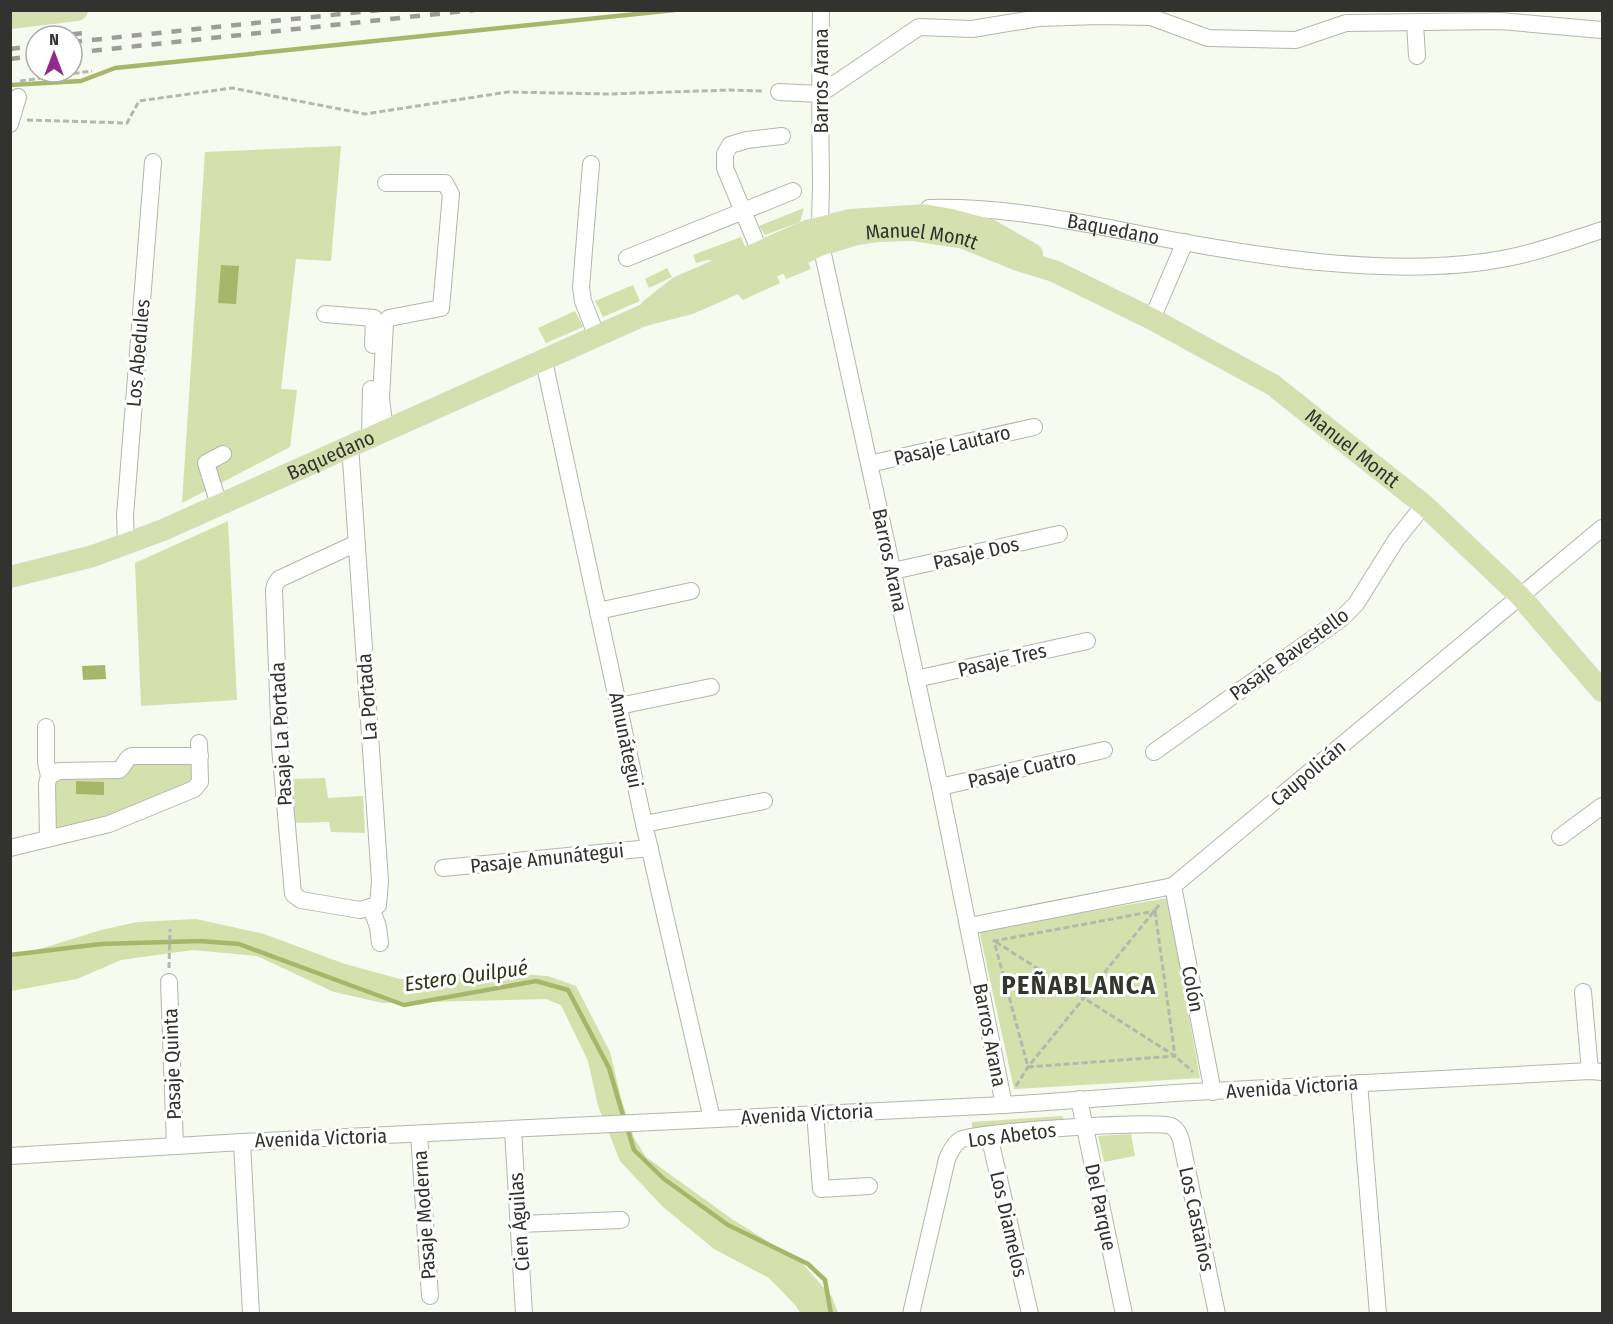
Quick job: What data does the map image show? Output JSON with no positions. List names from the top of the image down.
{
  "streets": {
    "main road": ["Baquedano", "Manuel Montt"],
    "street": [
      "Barros Arana",
      "Los Abedules",
      "Pasaje Lautaro",
      "Pasaje Dos",
      "Pasaje Bavestello",
      "Pasaje Tres",
      "La Portada",
      "Pasaje La Portada",
      "Amunátegui",
      "Pasaje Cuatro",
      "Caupolicán",
      "Pasaje Amunátegui",
      "Colón",
      "Pasaje Quinta",
      "Avenida Victoria",
      "Los Abetos",
      "Del Parque",
      "Pasaje Moderna",
      "Los Castaños",
      "Cien Águilas",
      "Los Diamelos"
    ]
  },
  "crossings": [
    ["Barros Arana", "Baquedano"],
    ["Barros Arana", "Manuel Montt"],
    ["Barros Arana", "Pasaje Lautaro"],
    ["Barros Arana", "Pasaje Dos"],
    ["Barros Arana", "Pasaje Tres"],
    ["Barros Arana", "Pasaje Cuatro"],
    ["Barros Arana", "Caupolicán"],
    ["Barros Arana", "Avenida Victoria"],
    ["Baquedano", "Manuel Montt"],
    ["Baquedano", "Los Abedules"],
    ["Baquedano", "La Portada"],
    ["Baquedano", "Amunátegui"],
    ["Manuel Montt", "Pasaje Bavestello"],
    ["Manuel Montt", "Caupolicán"],
    ["La Portada", "Pasaje La Portada"],
    ["Amunátegui", "Pasaje Amunátegui"],
    ["Amunátegui", "Avenida Victoria"],
    ["Caupolicán", "Colón"],
    ["Colón", "Avenida Victoria"],
    ["Pasaje Quinta", "Avenida Victoria"],
    ["Avenida Victoria", "Del Parque"],
    ["Avenida Victoria", "Pasaje Moderna"],
    ["Avenida Victoria", "Cien Águilas"],
    ["Los Abetos", "Del Parque"],
    ["Los Abetos", "Los Castaños"],
    ["Los Abetos", "Los Diamelos"]
  ],
  "districts": ["PEÑABLANCA"],
  "water": ["Estero Quilpué"],
  "north": "top"
}
